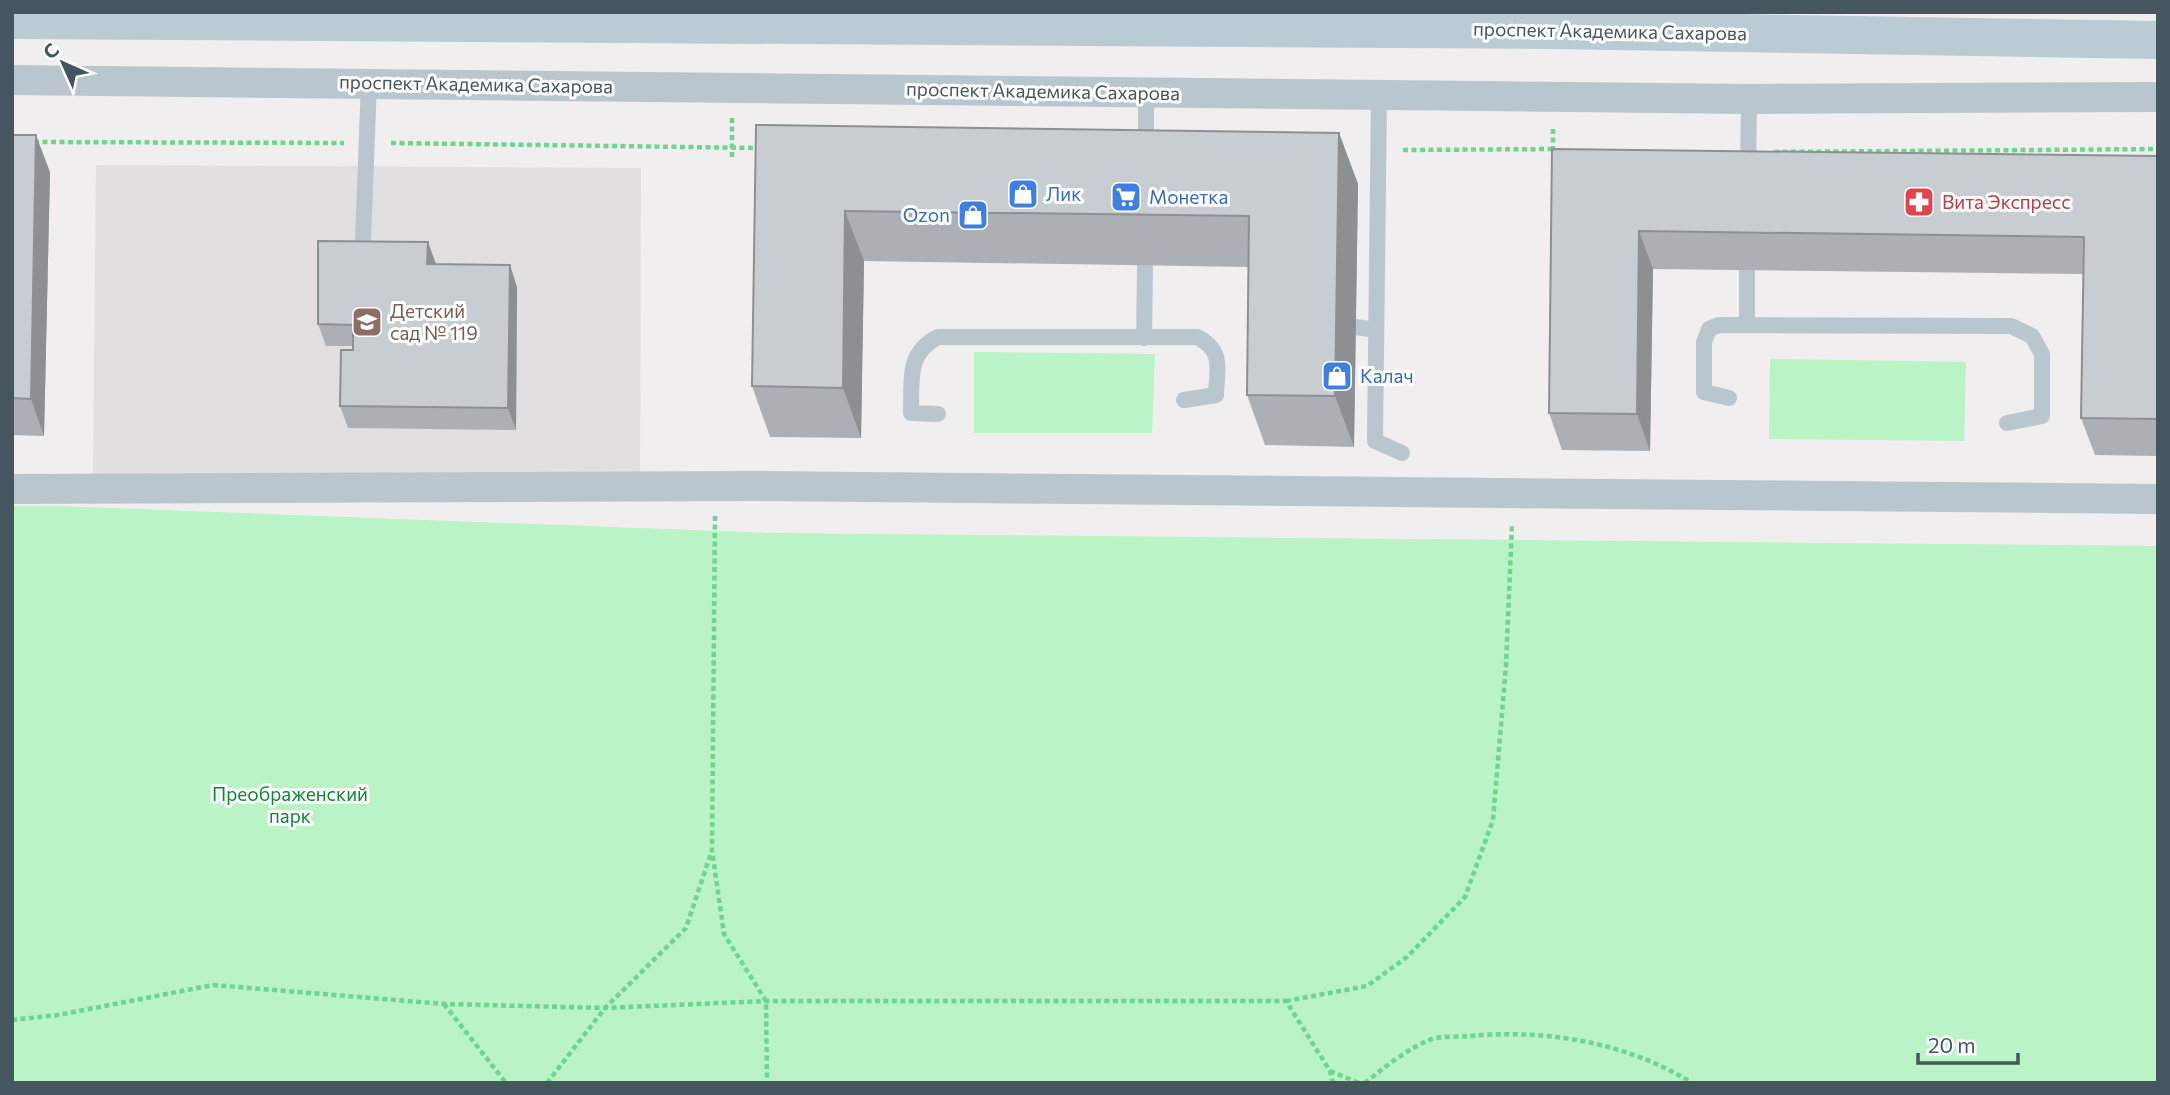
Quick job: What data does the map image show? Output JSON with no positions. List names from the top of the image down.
{
  "streets": {
    "main road": ["проспект Академика Сахарова"]
  },
  "parks": ["Преображенский парк"],
  "places": {
    "shop": ["Лик", "Ozon", "Калач"],
    "supermarket": ["Монетка"],
    "pharmacy": ["Вита Экспресс"],
    "school or university": ["Детский сад № 119"]
  },
  "scale_bar": "20 m",
  "north": "top left"
}
